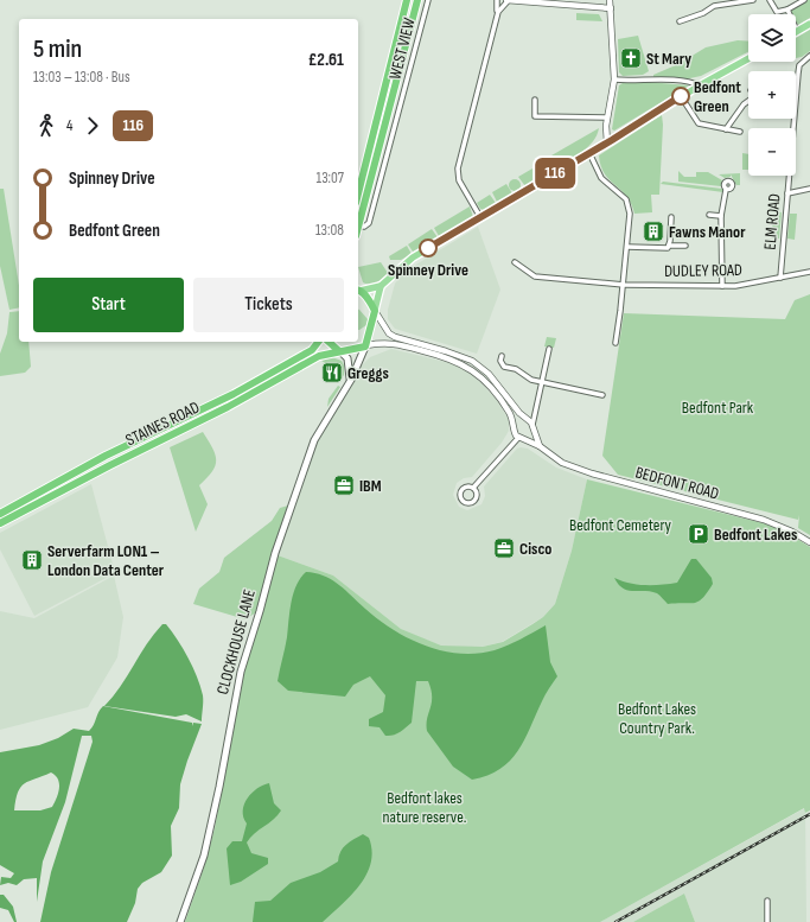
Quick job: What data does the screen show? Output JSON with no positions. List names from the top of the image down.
{
  "streets": {
    "highway": ["STAINES ROAD"],
    "main road": ["CLOCKHOUSE LANE"],
    "street": [
      "WEST VIEW",
      "ELM ROAD",
      "DUDLEY ROAD",
      "BEDFONT ROAD"
    ]
  },
  "crossings": [
    ["ELM ROAD", "DUDLEY ROAD"],
    ["STAINES ROAD", "CLOCKHOUSE LANE"]
  ],
  "parks": [
    "Bedfont Park",
    "Bedfont Cemetery",
    "Bedfont Lakes Country Park.",
    "Bedfont lakes nature reserve."
  ],
  "places": {
    "church": ["St Mary"],
    "other": ["Bedfont Green", "Spinney Drive"],
    "building": ["Fawns Manor", "Serverfarm LON1 – London Data Center"],
    "restaurant": ["Greggs"],
    "office": ["IBM", "Cisco"],
    "parking": ["Bedfont Lakes"]
  },
  "lines": ["bus line 116"],
  "page": {
    "on_map": "116",
    "map_buttons": ["+", "−"],
    "heading": ["5 min", "13:03 – 13:08 · Bus", "£2.61"],
    "legs": ["4", "116"],
    "list": [
      {
        "name": "Spinney Drive",
        "value": "13:07"
      },
      {
        "name": "Bedfont Green",
        "value": "13:08"
      }
    ],
    "buttons": ["Start", "Tickets"]
  }
}
